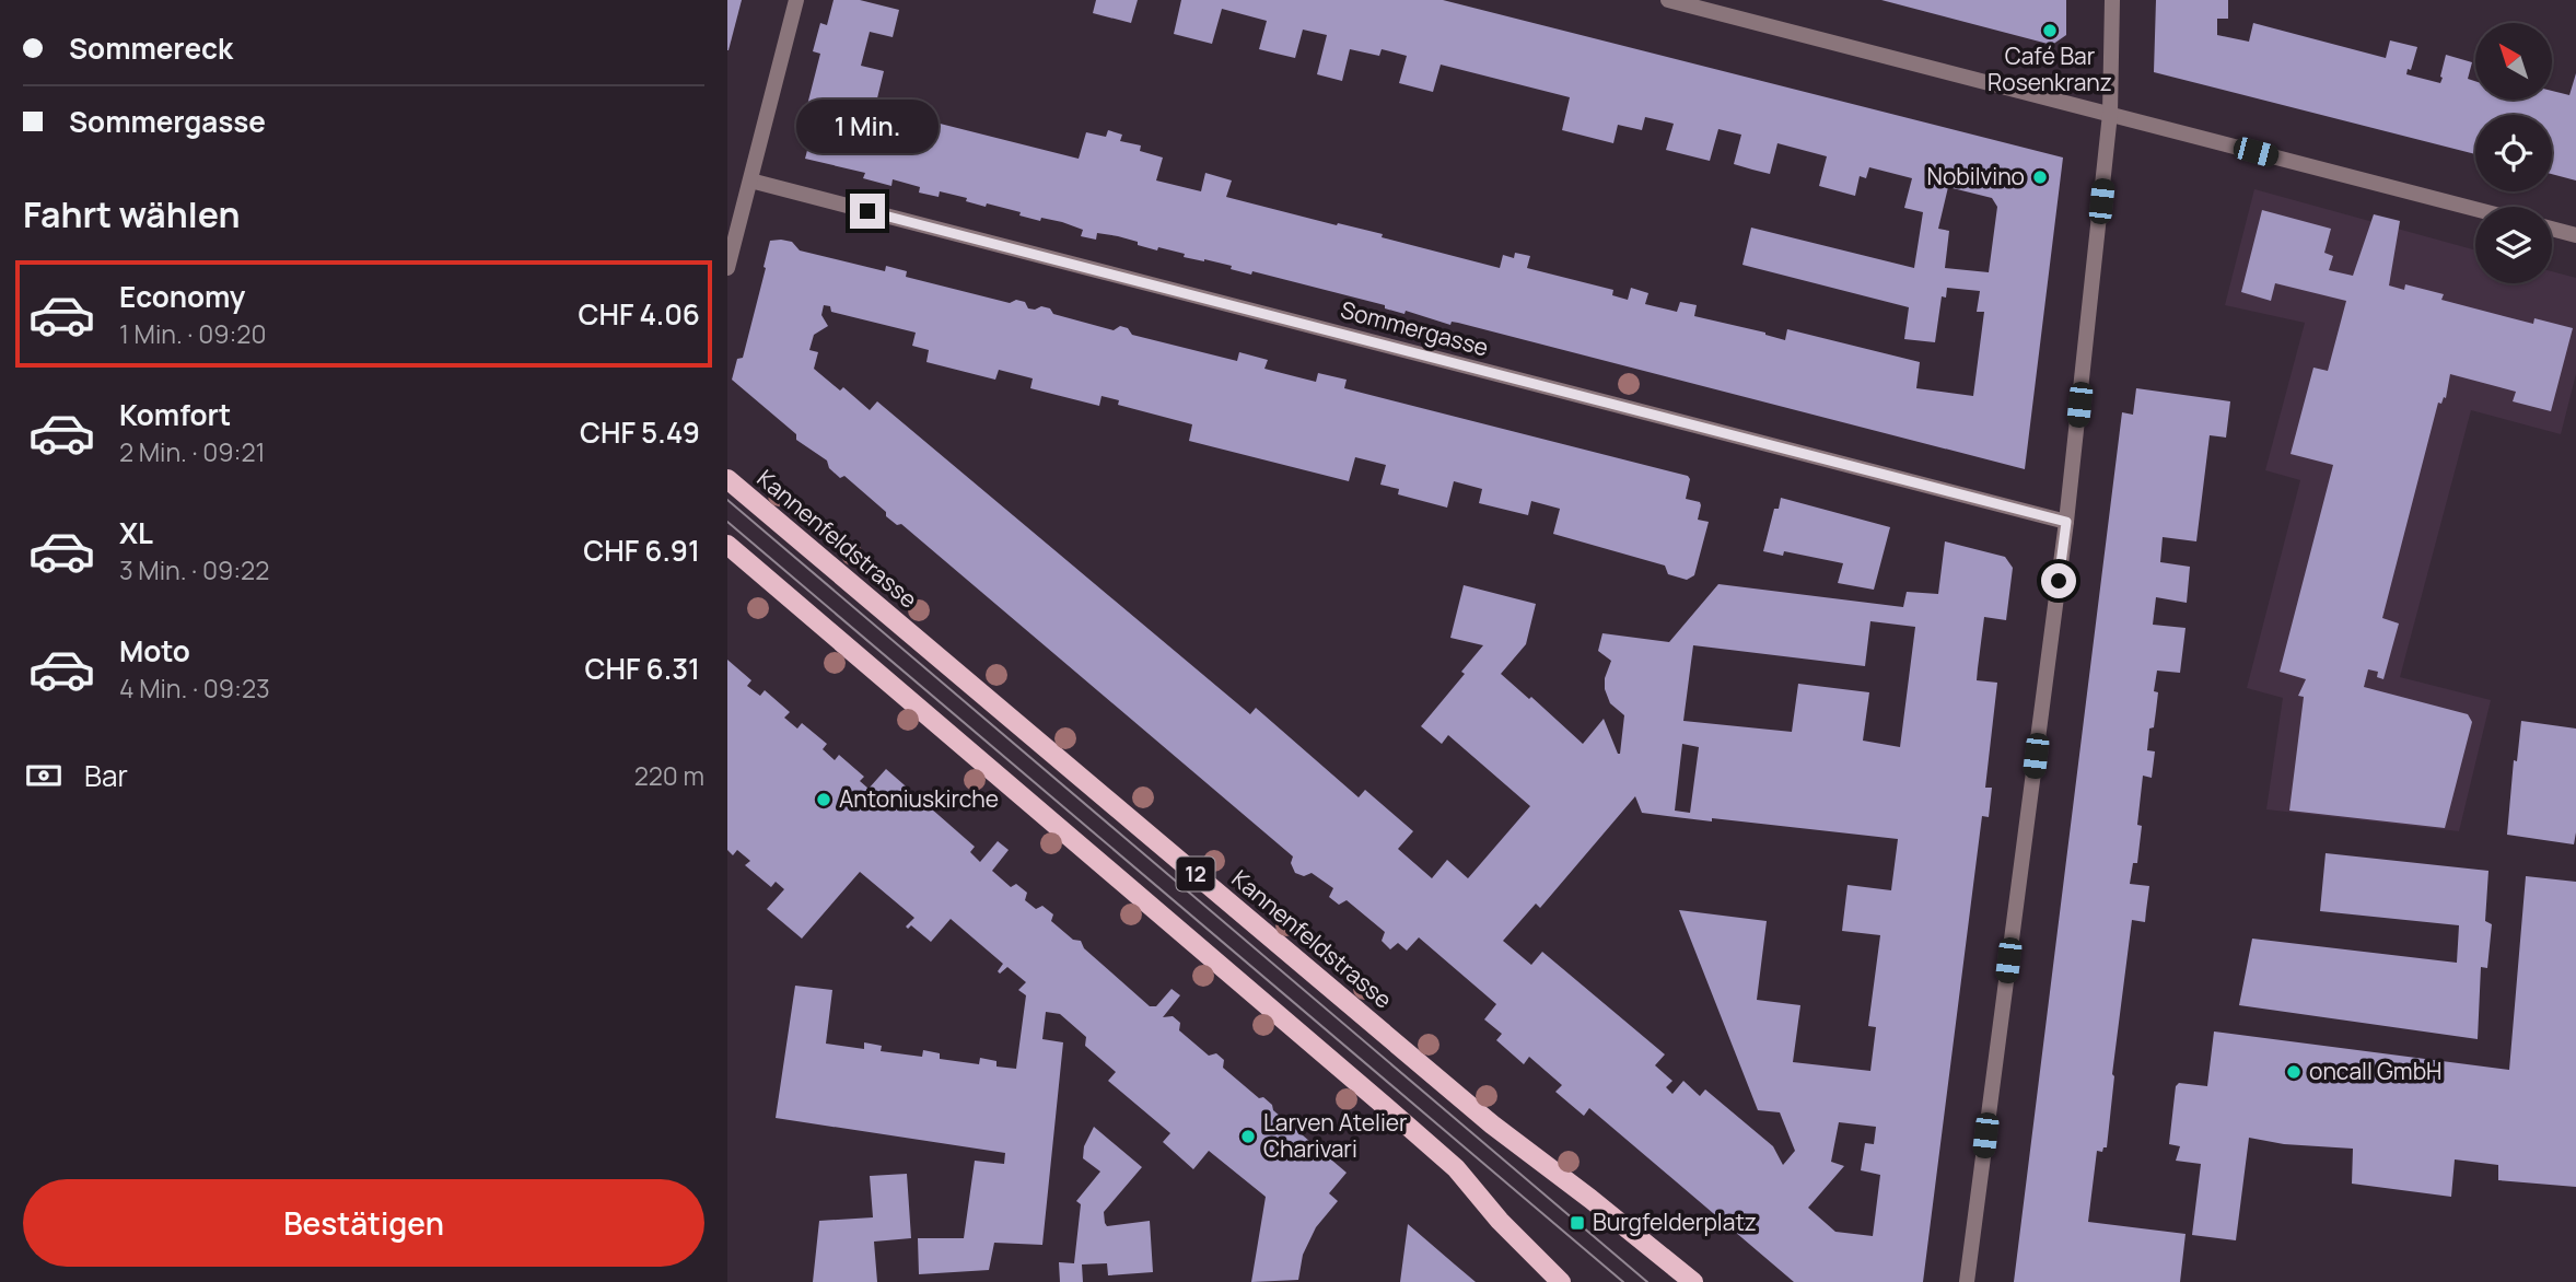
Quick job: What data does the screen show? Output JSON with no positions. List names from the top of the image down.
{
  "streets": {
    "main road": ["Kannenfeldstrasse", "12"],
    "street": ["Sommergasse"]
  },
  "places": {
    "other": [
      "Café Bar Rosenkranz",
      "Nobilvino",
      "Antoniuskirche",
      "oncall GmbH",
      "Larven Atelier Charivari"
    ],
    "transit": ["Burgfelderplatz"]
  },
  "north": "top left",
  "page": {
    "banner": ["Sommereck", "Sommergasse"],
    "bubble": "1 Min.",
    "heading": "Fahrt wählen",
    "list": [
      {
        "name": "Economy",
        "note": "1 Min. · 09:20",
        "value": "CHF 4.06"
      },
      {
        "name": "Komfort",
        "note": "2 Min. · 09:21",
        "value": "CHF 5.49"
      },
      {
        "name": "XL",
        "note": "3 Min. · 09:22",
        "value": "CHF 6.91"
      },
      {
        "name": "Moto",
        "note": "4 Min. · 09:23",
        "value": "CHF 6.31"
      }
    ],
    "pay": ["Bar", "220 m"],
    "buttons": "Bestätigen"
  }
}
